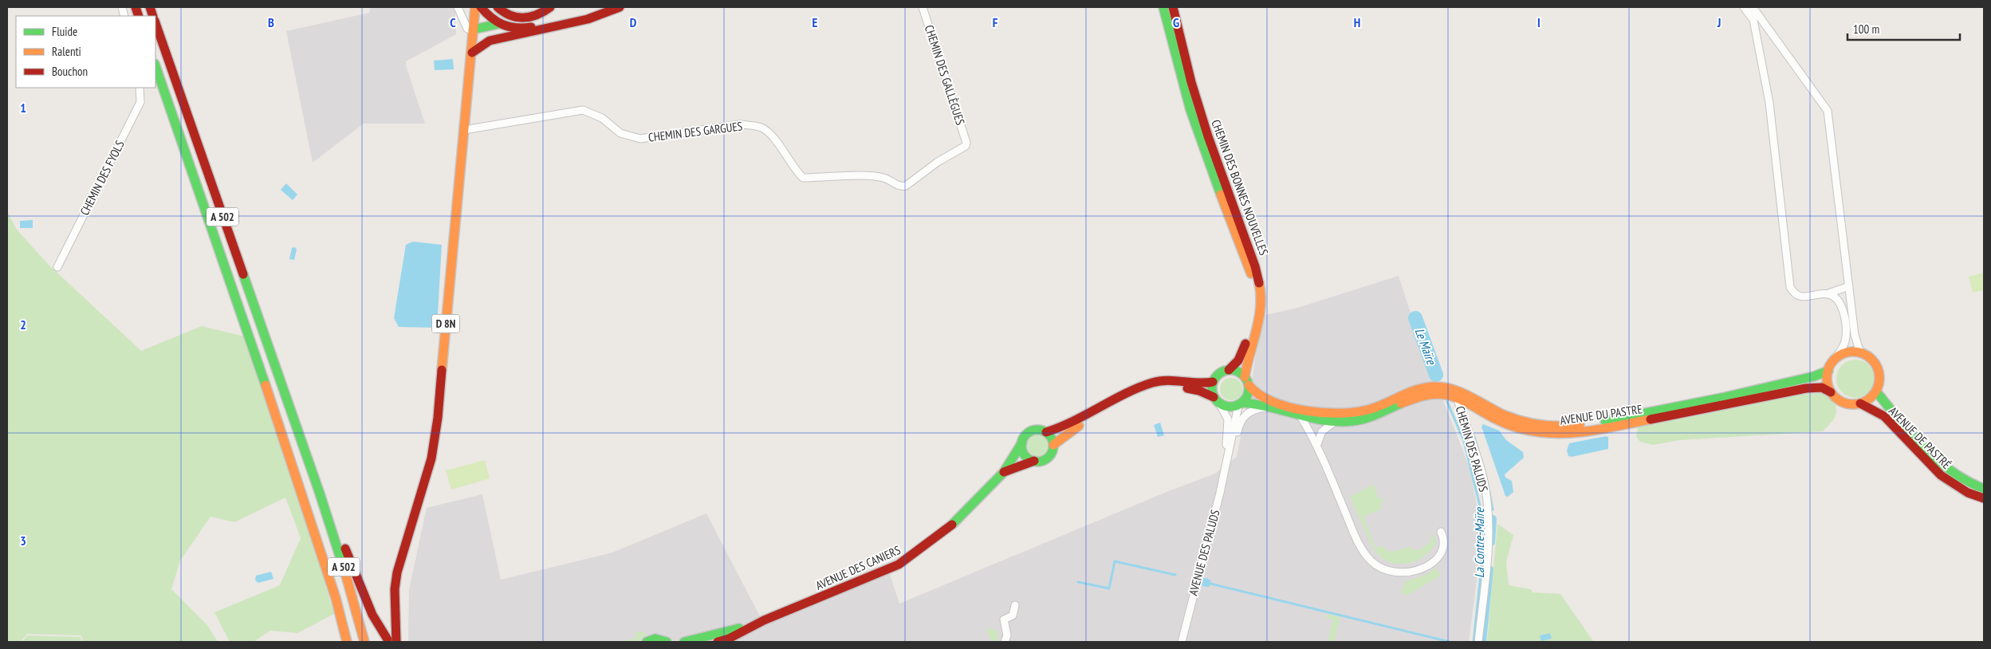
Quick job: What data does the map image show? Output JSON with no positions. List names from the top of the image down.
{
  "streets": {
    "main road": [
      "CHEMIN DES BONNES NOUVELLES",
      "A 502",
      "D 8N",
      "AVENUE DU PASTRE",
      "AVENUE DE PASTRÉ",
      "AVENUE DES CANIERS"
    ],
    "street": [
      "CHEMIN DES GALLÈGUES",
      "CHEMIN DES GARGUES",
      "CHEMIN DES FYOLS",
      "CHEMIN DES PALUDS",
      "AVENUE DES PALUDS"
    ]
  },
  "crossings": [
    ["CHEMIN DES GALLÈGUES", "CHEMIN DES GARGUES"],
    ["CHEMIN DES GARGUES", "D 8N"],
    ["CHEMIN DES BONNES NOUVELLES", "AVENUE DU PASTRE"],
    ["CHEMIN DES BONNES NOUVELLES", "AVENUE DES PALUDS"],
    ["AVENUE DU PASTRE", "AVENUE DE PASTRÉ"],
    ["AVENUE DU PASTRE", "CHEMIN DES PALUDS"],
    ["AVENUE DU PASTRE", "AVENUE DES PALUDS"]
  ],
  "water": ["Le Maïre", "La Contre-Maïre"],
  "legend": ["Fluide", "Ralenti", "Bouchon"],
  "scale_bar": "100 m",
  "grid": {
    "columns": [
      "B",
      "C",
      "D",
      "E",
      "F",
      "G",
      "H",
      "I",
      "J"
    ],
    "rows": ["1", "2", "3"]
  }
}
